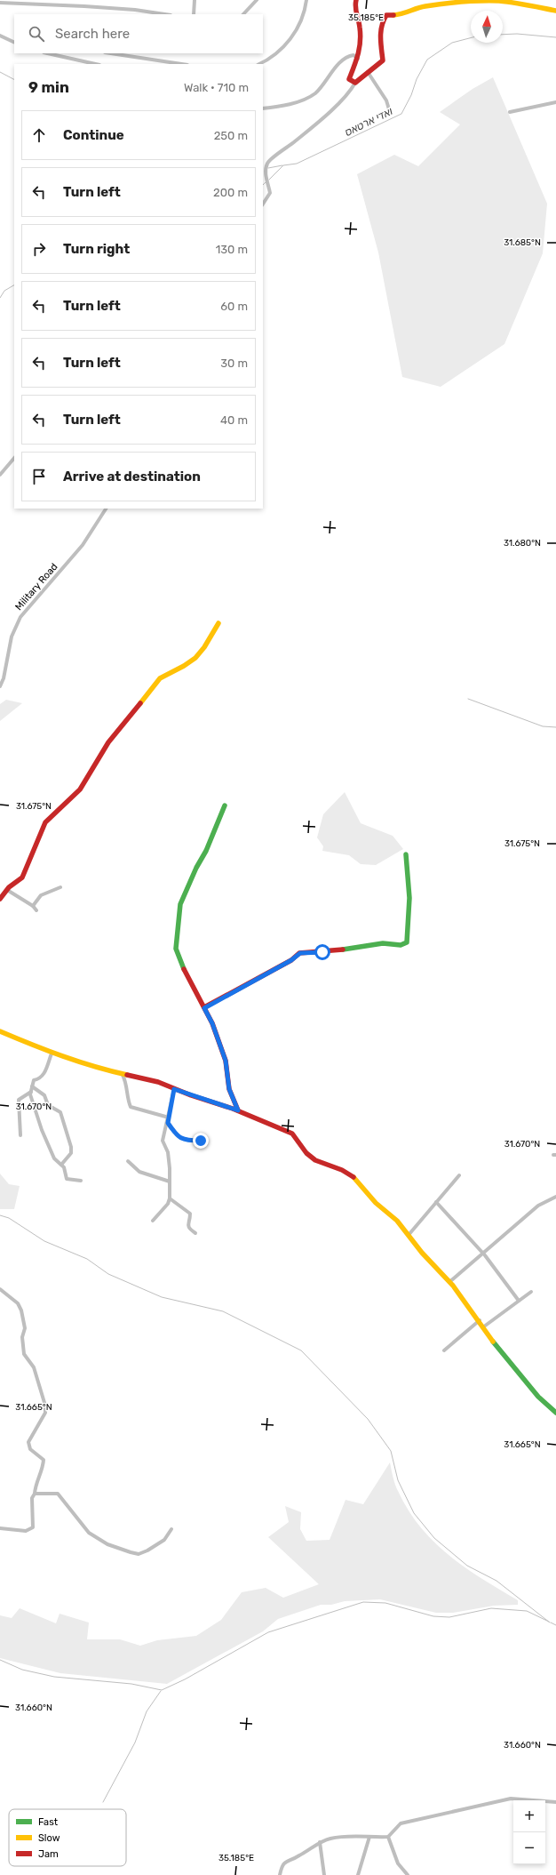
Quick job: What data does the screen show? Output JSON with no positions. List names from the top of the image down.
{
  "streets": {
    "street": ["Military Road"]
  },
  "water": ["ואדי ארטאס"],
  "legend": ["Fast", "Slow", "Jam"],
  "north": "top",
  "page": {
    "search": "Search here",
    "heading": ["9 min", "Walk · 710 m"],
    "list": [
      ["Continue", "250 m"],
      ["Turn left", "200 m"],
      ["Turn right", "130 m"],
      ["Turn left", "60 m"],
      ["Turn left", "30 m"],
      ["Turn left", "40 m"],
      "Arrive at destination"
    ],
    "map_buttons": ["+", "−"]
  },
  "coordinates": [
    "35.185°E",
    "31.685°N",
    "31.680°N",
    "31.675°N",
    "31.670°N",
    "31.665°N",
    "31.660°N"
  ]
}
